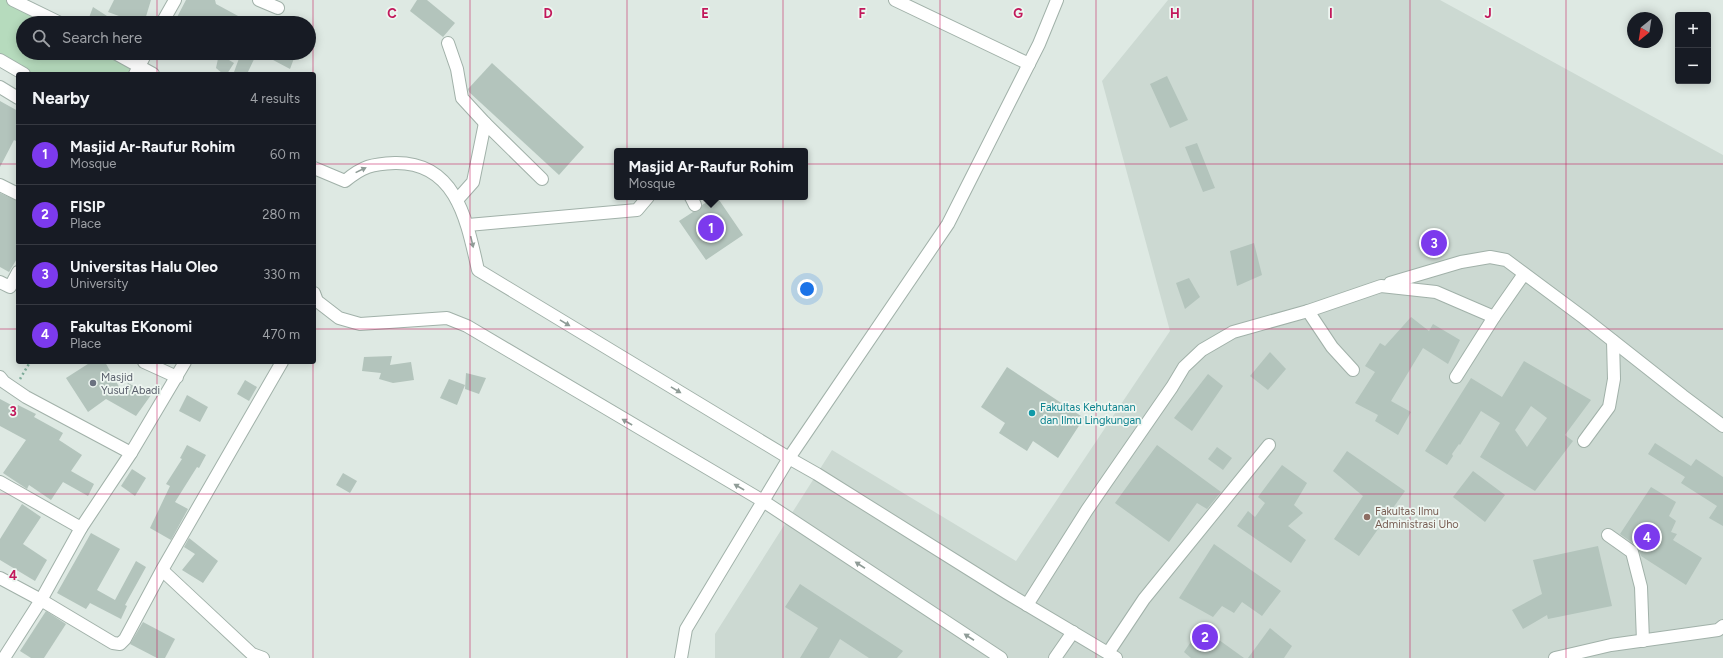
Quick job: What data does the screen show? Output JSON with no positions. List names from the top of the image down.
{
  "places": ["Masjid Yusuf Abadi", "Fakultas Kehutanan dan Ilmu Lingkungan", "Fakultas Ilmu Administrasi Uho"],
  "north": "bottom left",
  "page": {
    "map_buttons": ["+", "−"],
    "search": "Search here",
    "heading": ["Nearby", "4 results"],
    "list": [
      {
        "mark": "1",
        "name": "Masjid Ar-Raufur Rohim",
        "note": "Mosque",
        "value": "60 m"
      },
      {
        "mark": "2",
        "name": "FISIP",
        "note": "Place",
        "value": "280 m"
      },
      {
        "mark": "3",
        "name": "Universitas Halu Oleo",
        "note": "University",
        "value": "330 m"
      },
      {
        "mark": "4",
        "name": "Fakultas EKonomi",
        "note": "Place",
        "value": "470 m"
      }
    ],
    "popup": ["Masjid Ar-Raufur Rohim", "Mosque"],
    "pins": [
      "1",
      "3",
      "4",
      "2"
    ]
  },
  "grid": {
    "columns": [
      "C",
      "D",
      "E",
      "F",
      "G",
      "H",
      "I",
      "J"
    ],
    "rows": ["3", "4"]
  }
}
